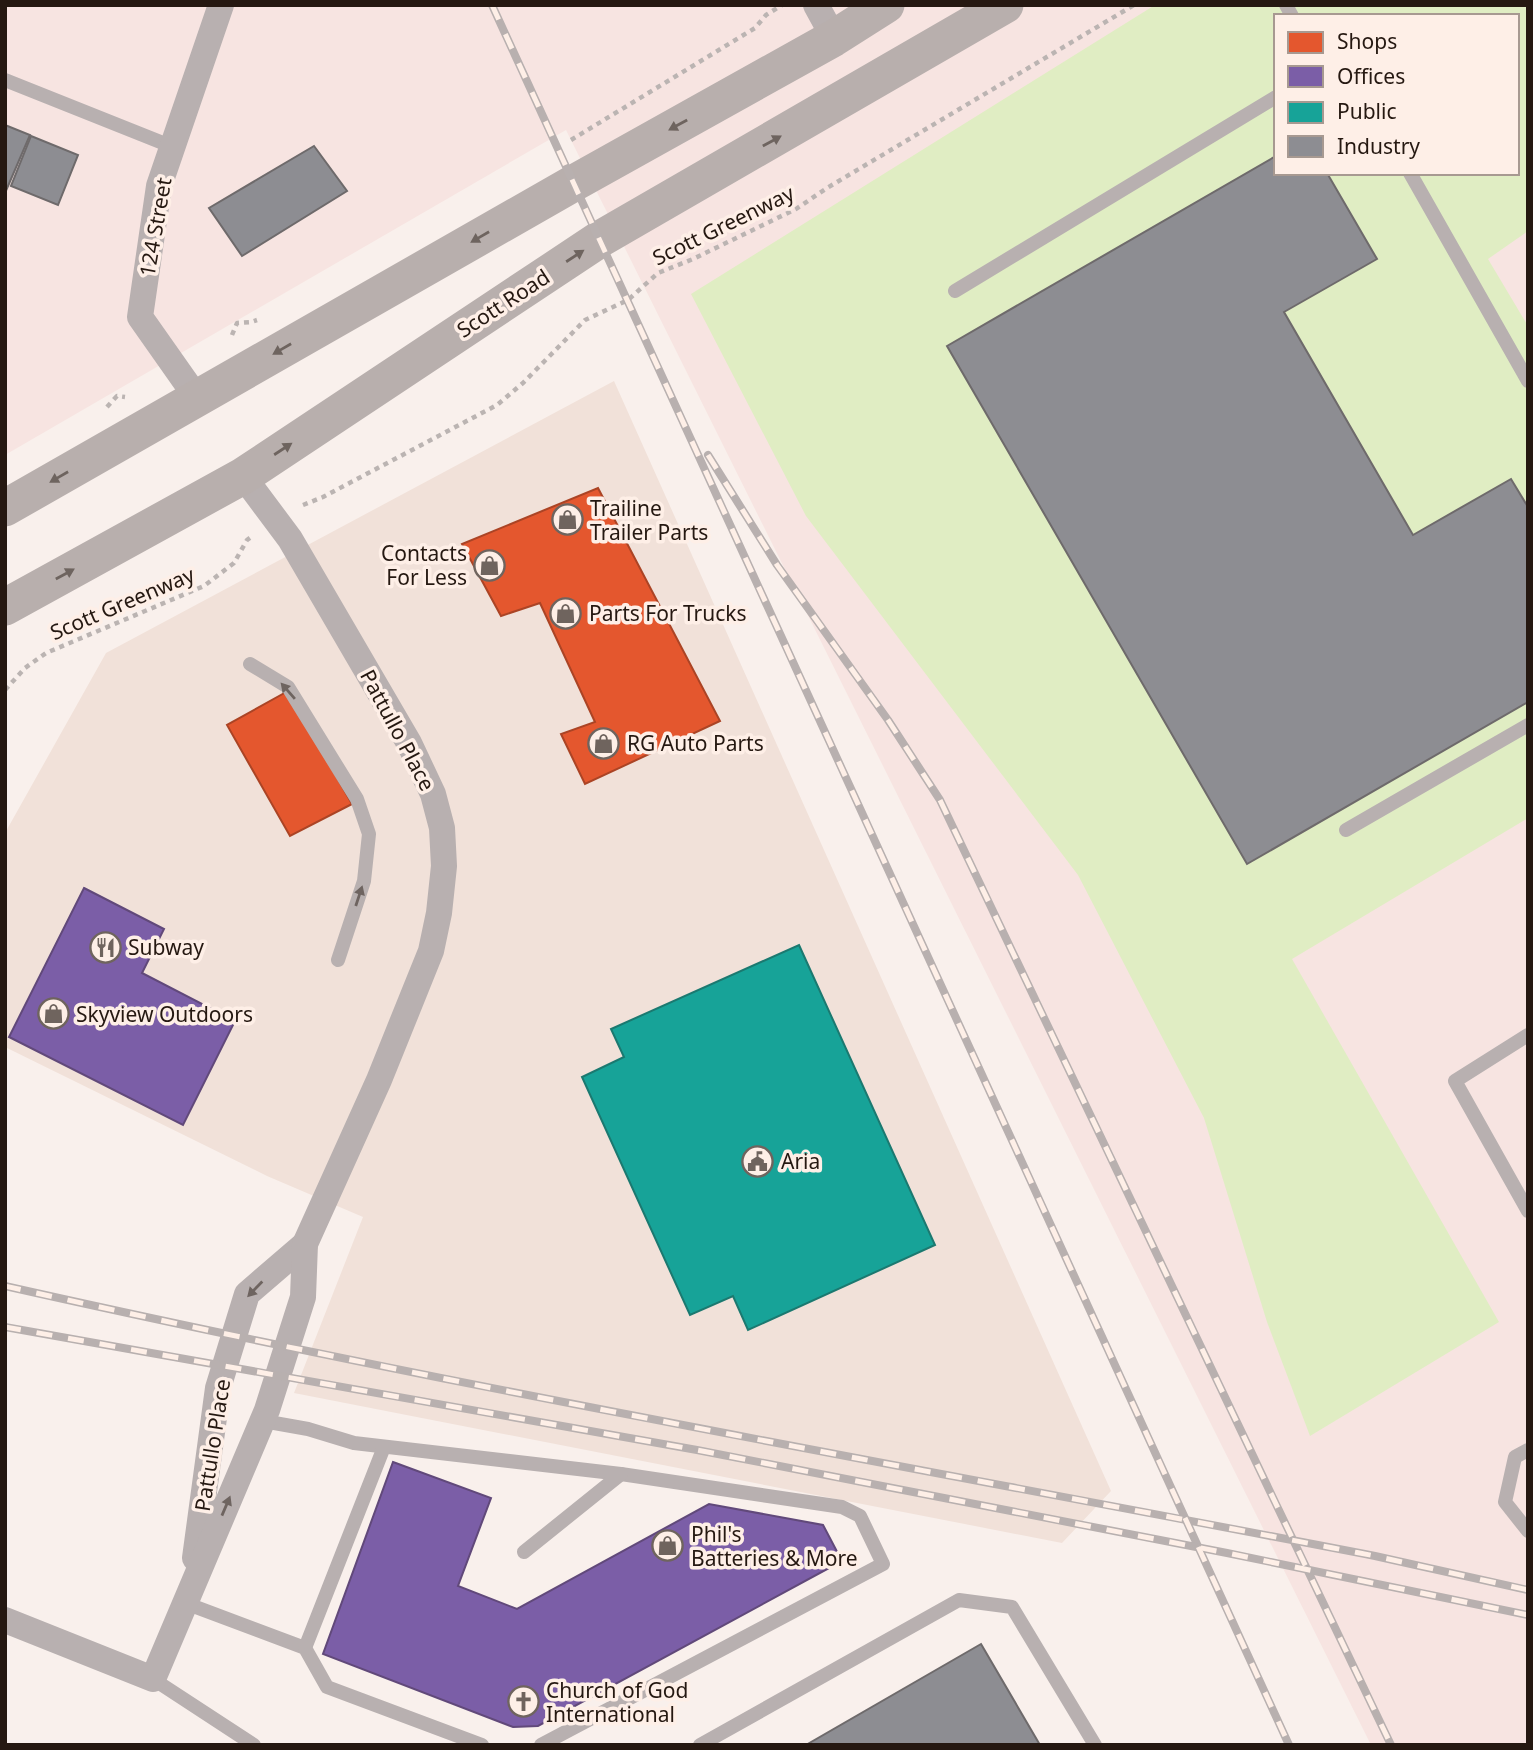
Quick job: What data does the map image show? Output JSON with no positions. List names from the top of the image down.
{
  "streets": {
    "main road": ["Scott Road"],
    "street": ["124 Street", "Pattullo Place"],
    "path": ["Scott Greenway"]
  },
  "crossings": [
    ["Scott Road", "Pattullo Place"]
  ],
  "places": {
    "shop": [
      "Trailine Trailer Parts",
      "Contacts For Less",
      "Parts For Trucks",
      "RG Auto Parts",
      "Skyview Outdoors",
      "Phil's Batteries & More"
    ],
    "restaurant": ["Subway"],
    "public building": ["Aria"],
    "church": ["Church of God International"]
  },
  "legend": [
    "Shops",
    "Offices",
    "Public",
    "Industry"
  ]
}
